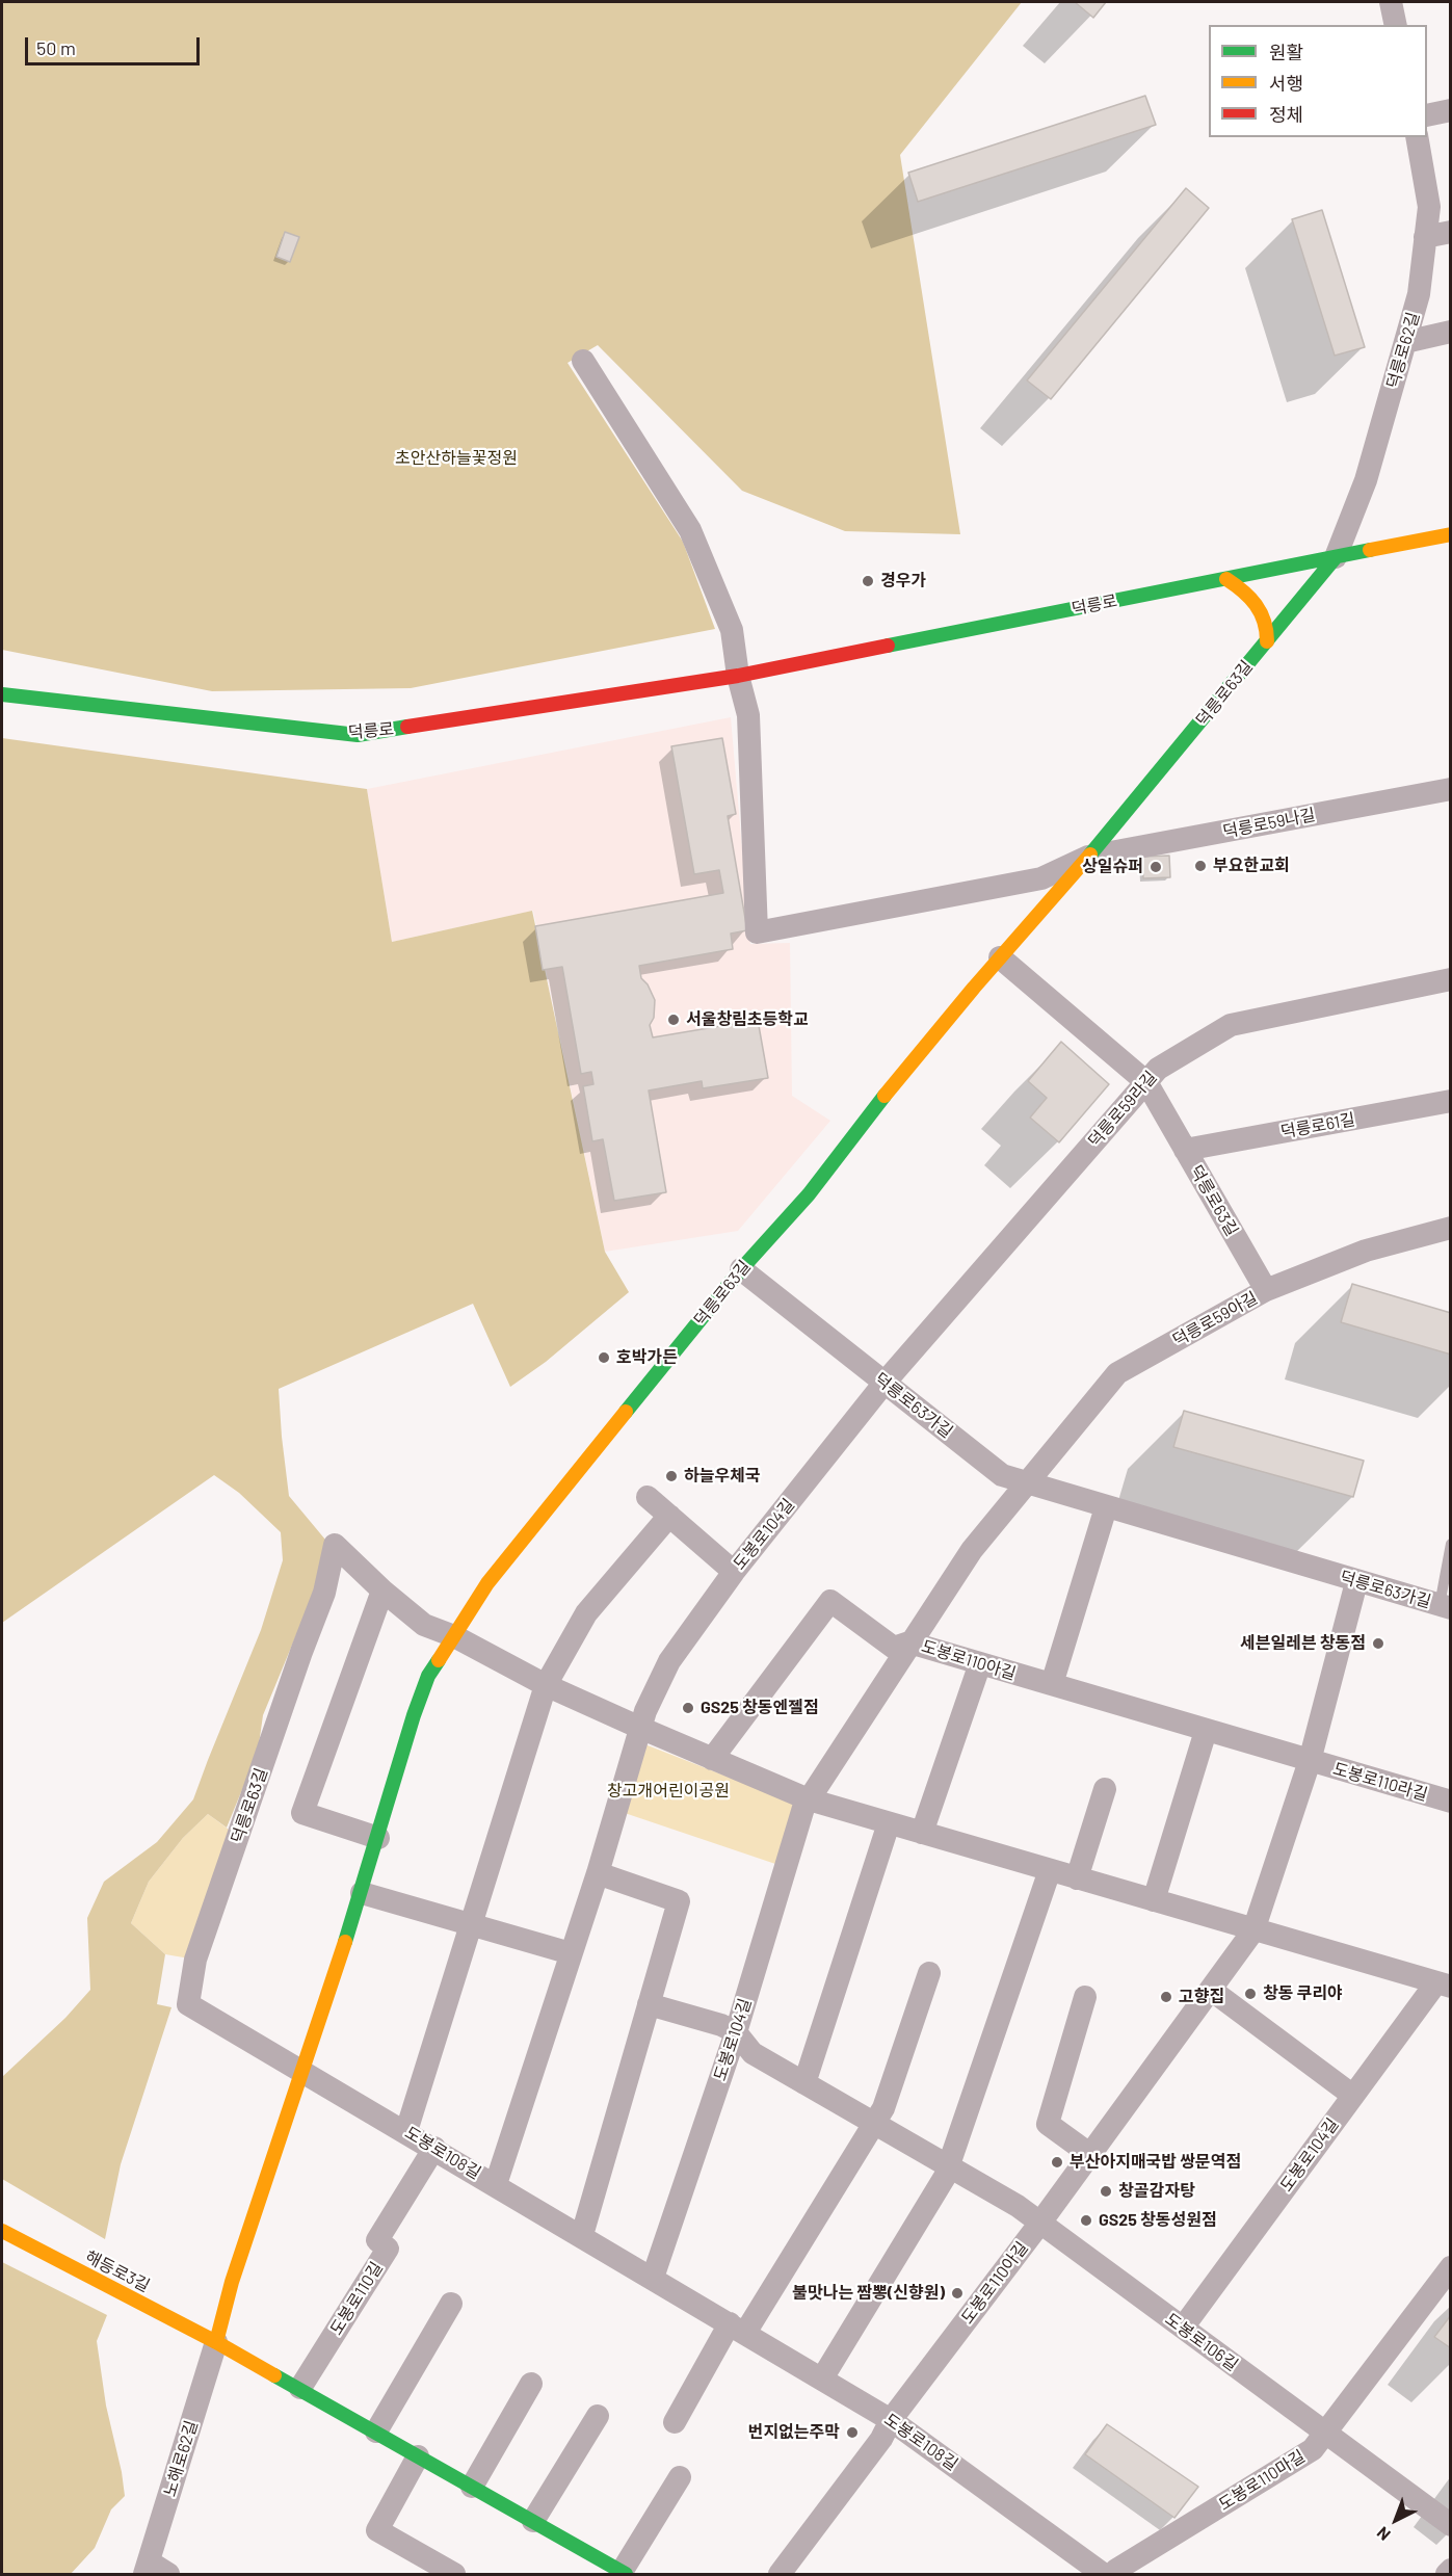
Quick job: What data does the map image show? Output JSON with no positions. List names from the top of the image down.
{
  "streets": {
    "street": [
      "덕릉로62길",
      "덕릉로",
      "덕릉로63길",
      "덕릉로59나길",
      "덕릉로59라길",
      "덕릉로61길",
      "덕릉로59아길",
      "덕릉로63가길",
      "도봉로104길",
      "도봉로110아길",
      "도봉로110라길",
      "도봉로108길",
      "해등로3길",
      "도봉로110길",
      "도봉로106길",
      "노해로62길",
      "도봉로110마길"
    ]
  },
  "crossings": [
    ["덕릉로62길", "덕릉로"],
    ["덕릉로62길", "덕릉로63길"],
    ["덕릉로", "덕릉로63길"],
    ["덕릉로63길", "덕릉로59나길"],
    ["덕릉로63길", "덕릉로59라길"],
    ["덕릉로63길", "덕릉로61길"],
    ["덕릉로63길", "덕릉로59아길"],
    ["덕릉로63길", "덕릉로63가길"],
    ["덕릉로63길", "도봉로104길"],
    ["덕릉로63길", "도봉로108길"],
    ["덕릉로63길", "해등로3길"],
    ["덕릉로63길", "노해로62길"],
    ["덕릉로59라길", "덕릉로63가길"],
    ["덕릉로59라길", "도봉로104길"],
    ["덕릉로59아길", "덕릉로63가길"],
    ["덕릉로59아길", "도봉로104길"],
    ["덕릉로63가길", "도봉로104길"],
    ["덕릉로63가길", "도봉로110아길"],
    ["도봉로104길", "도봉로110아길"],
    ["도봉로104길", "도봉로108길"],
    ["도봉로104길", "도봉로106길"],
    ["도봉로110아길", "도봉로110라길"],
    ["도봉로110아길", "도봉로108길"],
    ["도봉로110아길", "도봉로106길"],
    ["도봉로108길", "도봉로110길"],
    ["해등로3길", "노해로62길"],
    ["도봉로106길", "도봉로110마길"]
  ],
  "parks": ["초안산하늘꽃정원", "창고개어린이공원"],
  "places": [
    "경우가",
    "부요한교회",
    "상일슈퍼",
    "서울창림초등학교",
    "호박가든",
    "하늘우체국",
    "세븐일레븐 창동점",
    "GS25 창동엔젤점",
    "창동 쿠리야",
    "고향집",
    "부산아지매국밥 쌍문역점",
    "창골감자탕",
    "GS25 창동성원점",
    "불맛나는 짬뽕(신향원)",
    "번지없는주막"
  ],
  "legend": ["원활", "서행", "정체"],
  "scale_bar": "50 m",
  "north": "bottom left"
}
